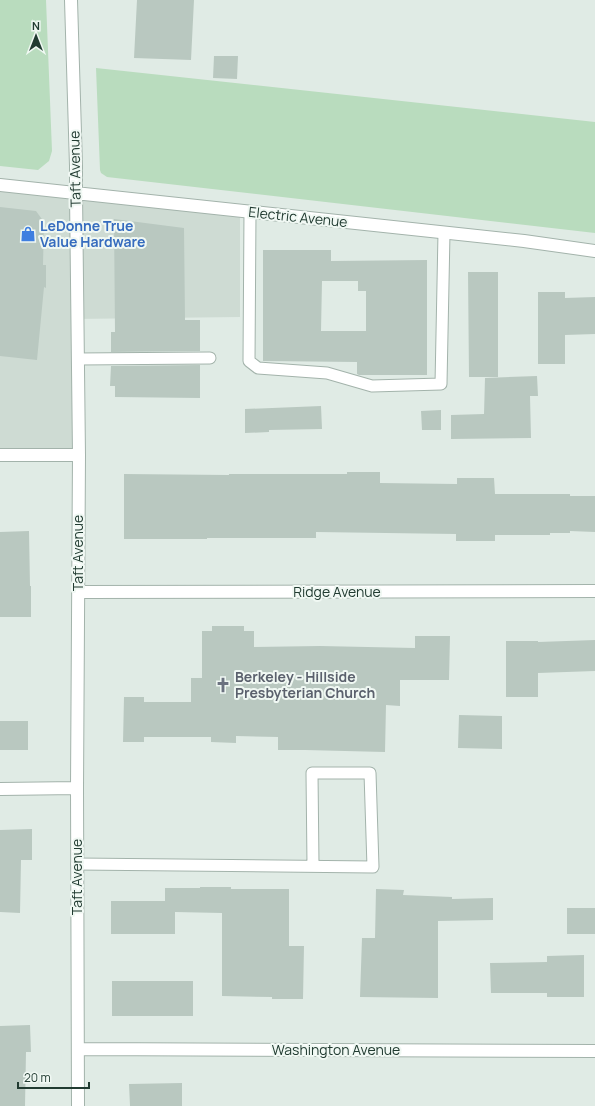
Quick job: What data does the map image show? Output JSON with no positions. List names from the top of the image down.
{
  "streets": {
    "street": [
      "Taft Avenue",
      "Electric Avenue",
      "Ridge Avenue",
      "Washington Avenue"
    ]
  },
  "crossings": [
    ["Taft Avenue", "Electric Avenue"],
    ["Taft Avenue", "Ridge Avenue"],
    ["Taft Avenue", "Washington Avenue"]
  ],
  "places": {
    "shop": ["LeDonne True Value Hardware"],
    "church": ["Berkeley - Hillside Presbyterian Church"]
  },
  "scale_bar": "20 m",
  "north": "top"
}
